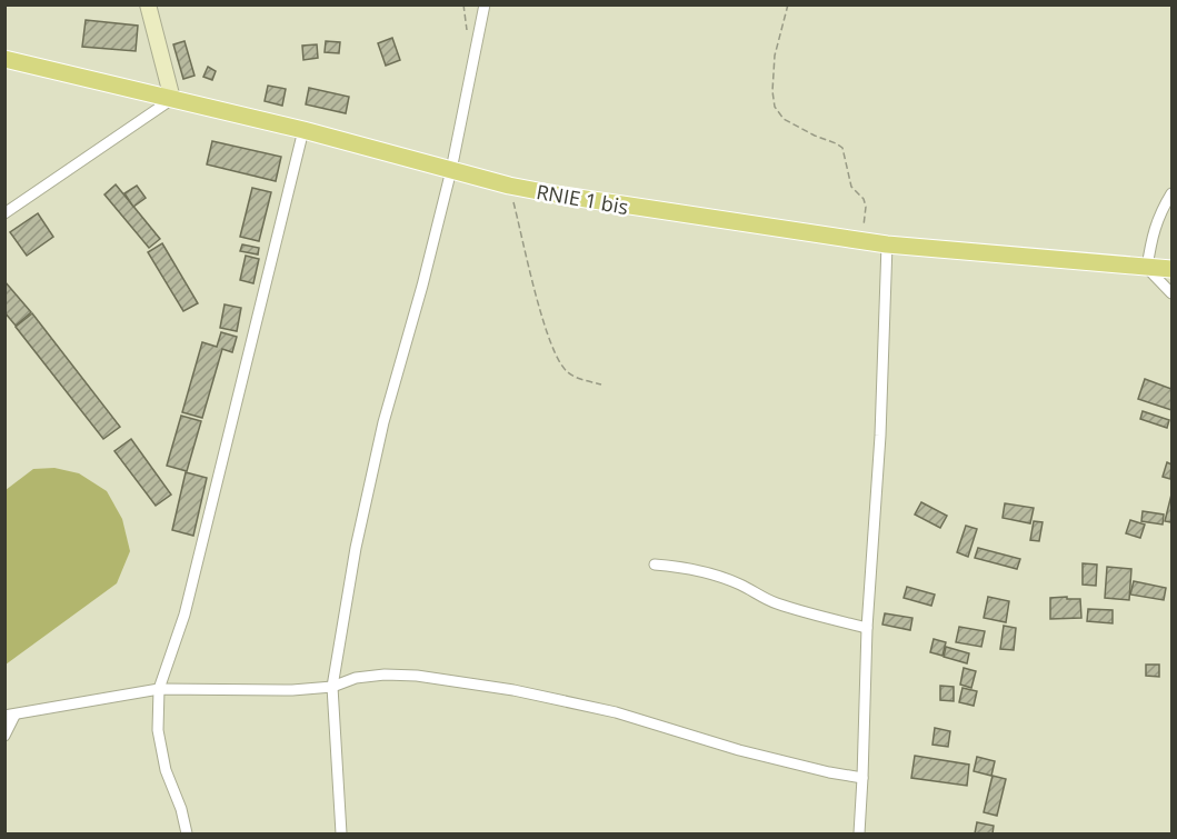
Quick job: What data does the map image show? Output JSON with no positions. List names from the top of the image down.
{
  "streets": {
    "main road": ["RNIE 1 bis"]
  }
}
